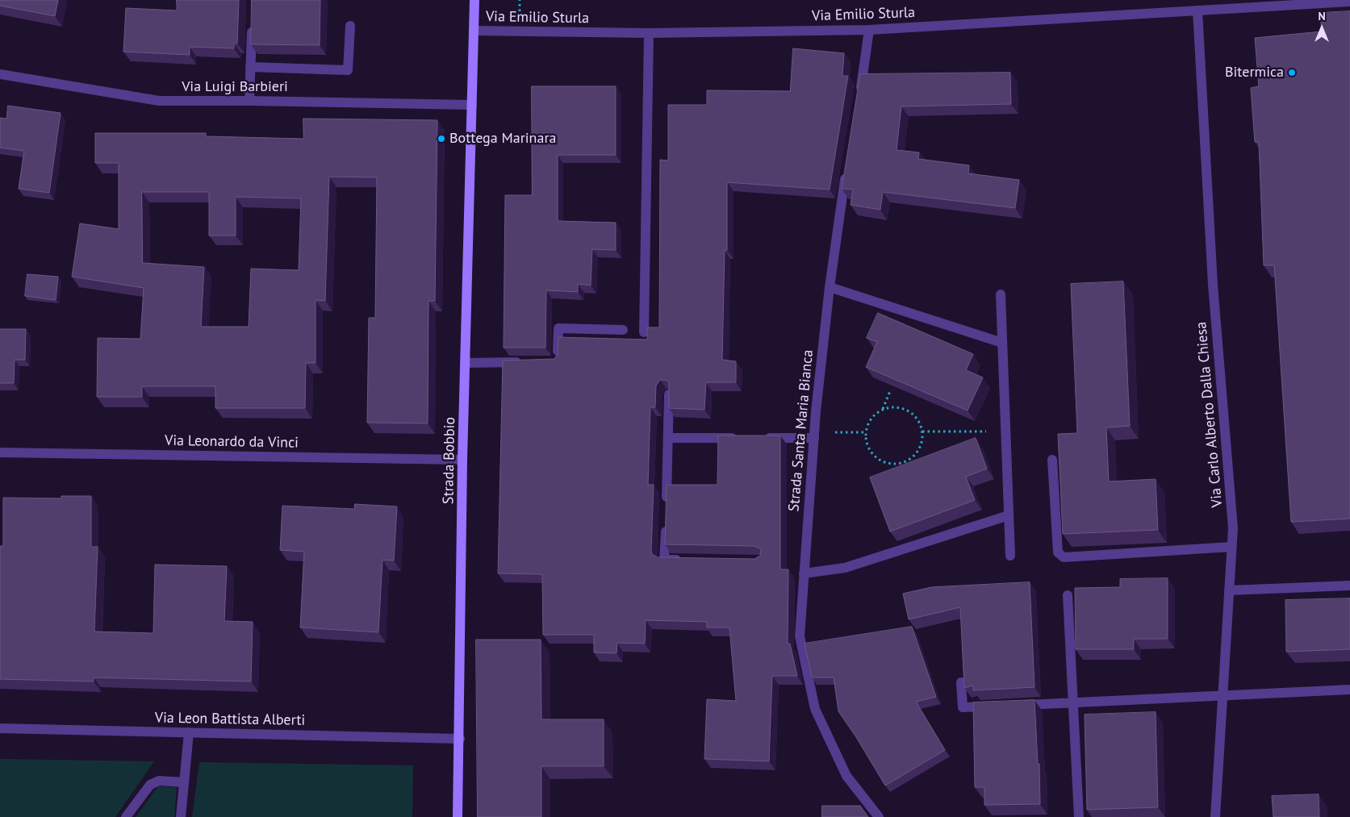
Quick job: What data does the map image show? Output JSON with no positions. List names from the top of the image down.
{
  "streets": {
    "main road": ["Strada Bobbio"],
    "street": [
      "Via Emilio Sturla",
      "Via Luigi Barbieri",
      "Via Carlo Alberto Dalla Chiesa",
      "Strada Santa Maria Bianca",
      "Via Leonardo da Vinci",
      "Via Leon Battista Alberti"
    ]
  },
  "crossings": [
    ["Via Emilio Sturla", "Via Carlo Alberto Dalla Chiesa"],
    ["Via Emilio Sturla", "Strada Bobbio"],
    ["Via Luigi Barbieri", "Strada Bobbio"],
    ["Via Leonardo da Vinci", "Strada Bobbio"],
    ["Strada Bobbio", "Via Leon Battista Alberti"]
  ],
  "places": ["Bitermica", "Bottega Marinara"],
  "north": "top"
}
